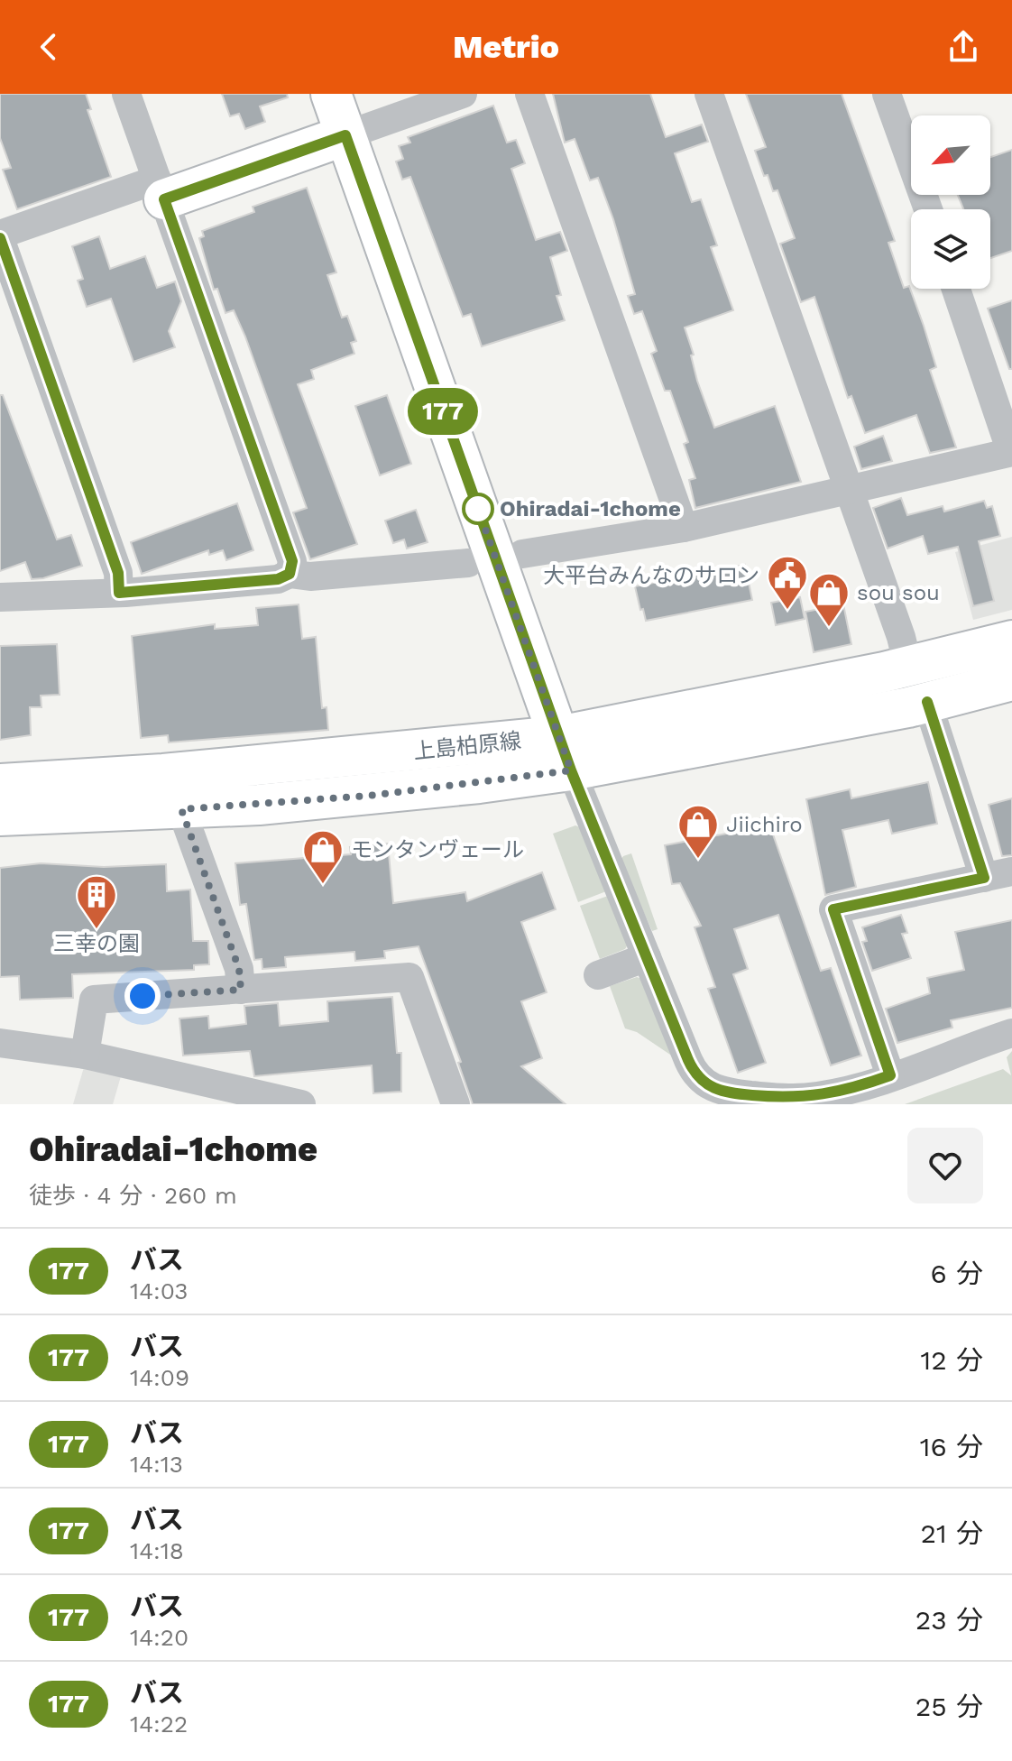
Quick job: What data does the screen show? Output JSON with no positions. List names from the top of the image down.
{
  "streets": {
    "street": ["上島柏原線"]
  },
  "places": {
    "other": ["Ohiradai-1chome"],
    "public building": ["大平台みんなのサロン"],
    "shop": ["sou sou", "Jiichiro", "モンタンヴェール"],
    "building": ["三幸の園"]
  },
  "lines": ["bus line 177"],
  "north": "bottom left",
  "page": {
    "header": "Metrio",
    "on_map": "177",
    "heading": ["Ohiradai-1chome", "徒歩 · 4 分 · 260 m"],
    "list": [
      {
        "mark": "177",
        "name": "バス",
        "note": "14:03",
        "value": "6 分"
      },
      {
        "mark": "177",
        "name": "バス",
        "note": "14:09",
        "value": "12 分"
      },
      {
        "mark": "177",
        "name": "バス",
        "note": "14:13",
        "value": "16 分"
      },
      {
        "mark": "177",
        "name": "バス",
        "note": "14:18",
        "value": "21 分"
      },
      {
        "mark": "177",
        "name": "バス",
        "note": "14:20",
        "value": "23 分"
      },
      {
        "mark": "177",
        "name": "バス",
        "note": "14:22",
        "value": "25 分"
      }
    ]
  }
}
